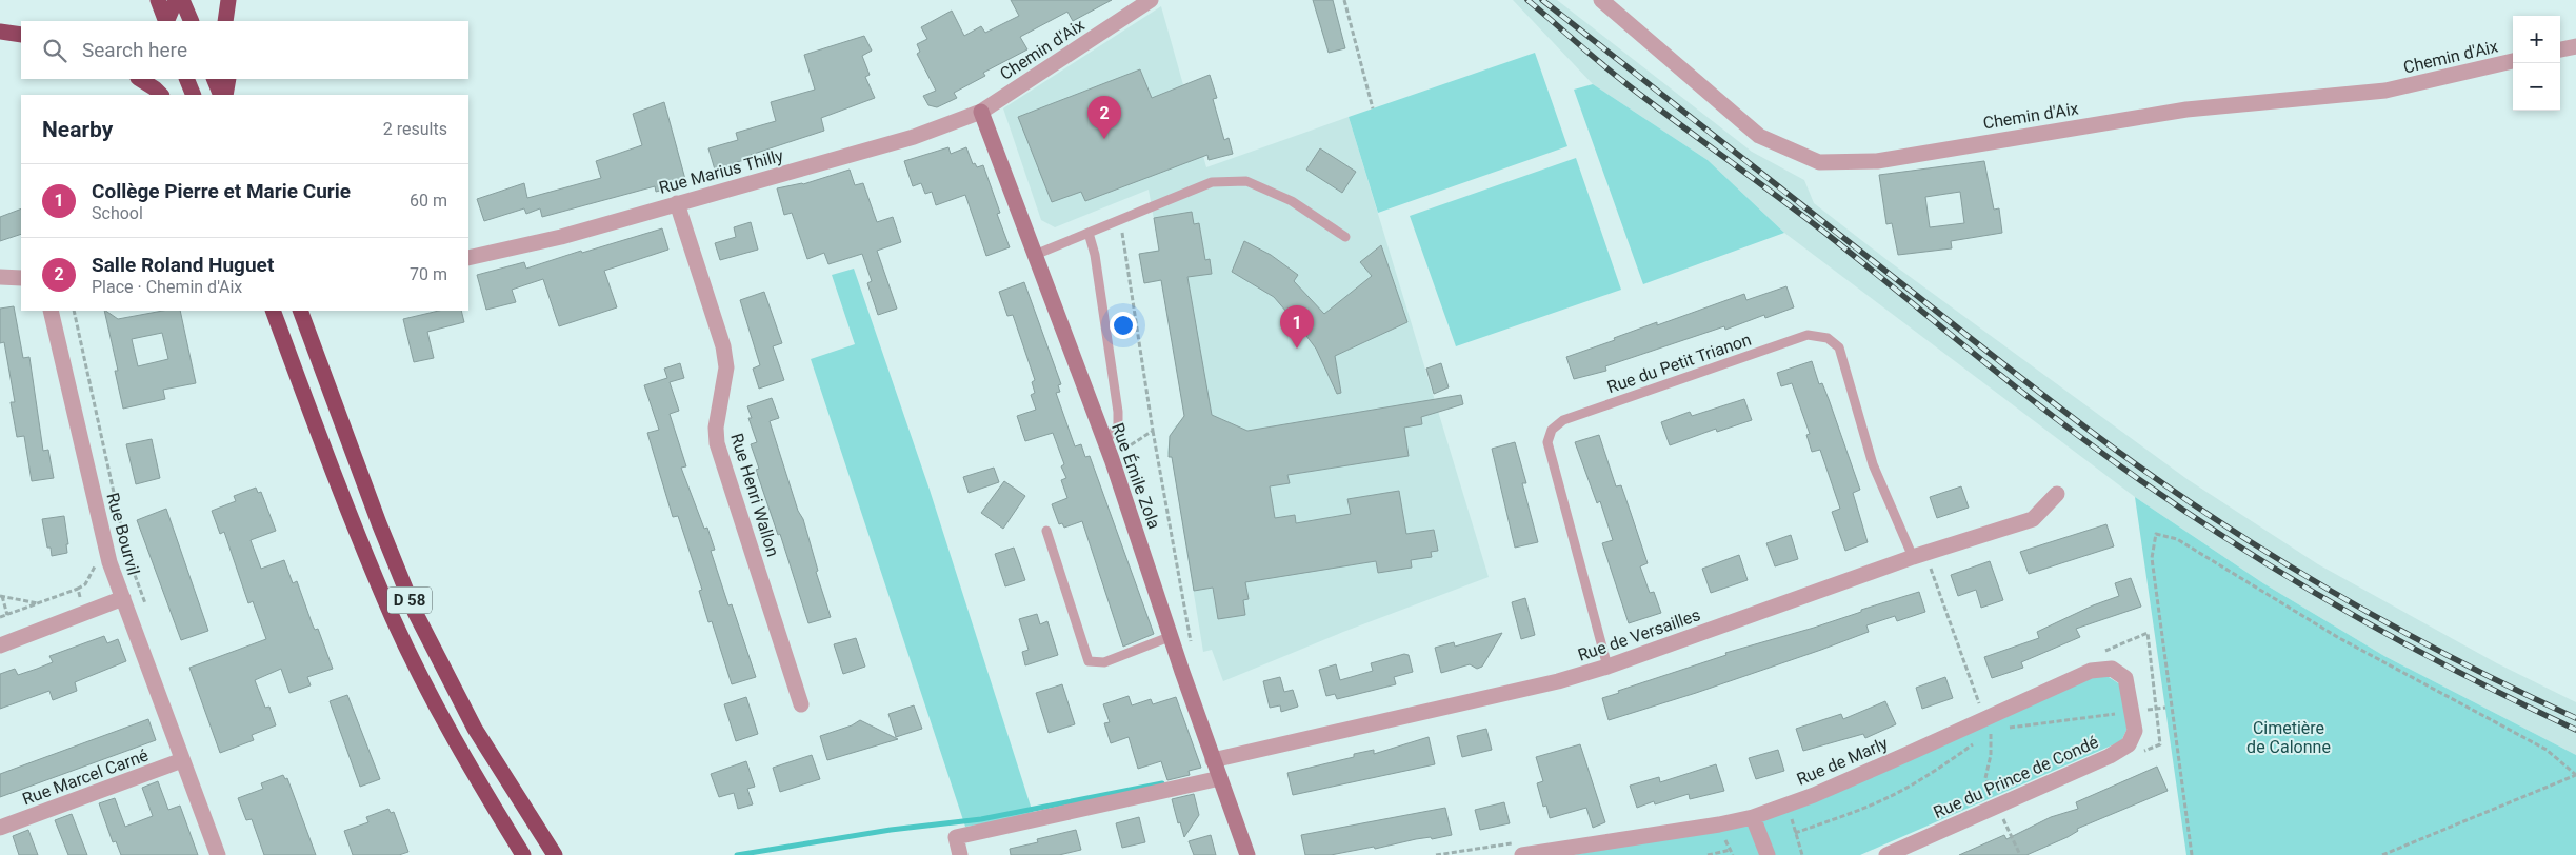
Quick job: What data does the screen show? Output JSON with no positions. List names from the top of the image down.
{
  "streets": {
    "highway": ["D 58"],
    "street": [
      "Chemin d'Aix",
      "Rue Marius Thilly",
      "Rue Émile Zola",
      "Rue Henri Wallon",
      "Rue Bourvil",
      "Rue de Versailles",
      "Rue de Marly",
      "Rue Marcel Carné",
      "Rue du Prince de Condé"
    ],
    "lane": ["Rue du Petit Trianon"]
  },
  "crossings": [
    ["Chemin d'Aix", "Rue Marius Thilly"],
    ["Chemin d'Aix", "Rue Émile Zola"],
    ["Rue Marius Thilly", "Rue Émile Zola"],
    ["Rue Marius Thilly", "Rue Henri Wallon"],
    ["Rue du Petit Trianon", "Rue de Versailles"],
    ["Rue Émile Zola", "Rue de Versailles"],
    ["Rue Bourvil", "Rue Marcel Carné"],
    ["Rue de Marly", "Rue du Prince de Condé"]
  ],
  "parks": ["Cimetière de Calonne"],
  "page": {
    "map_buttons": ["+", "−"],
    "search": "Search here",
    "heading": ["Nearby", "2 results"],
    "pins": ["2", "1"],
    "list": [
      {
        "mark": "1",
        "name": "Collège Pierre et Marie Curie",
        "note": "School",
        "value": "60 m"
      },
      {
        "mark": "2",
        "name": "Salle Roland Huguet",
        "note": "Place · Chemin d'Aix",
        "value": "70 m"
      }
    ]
  }
}
